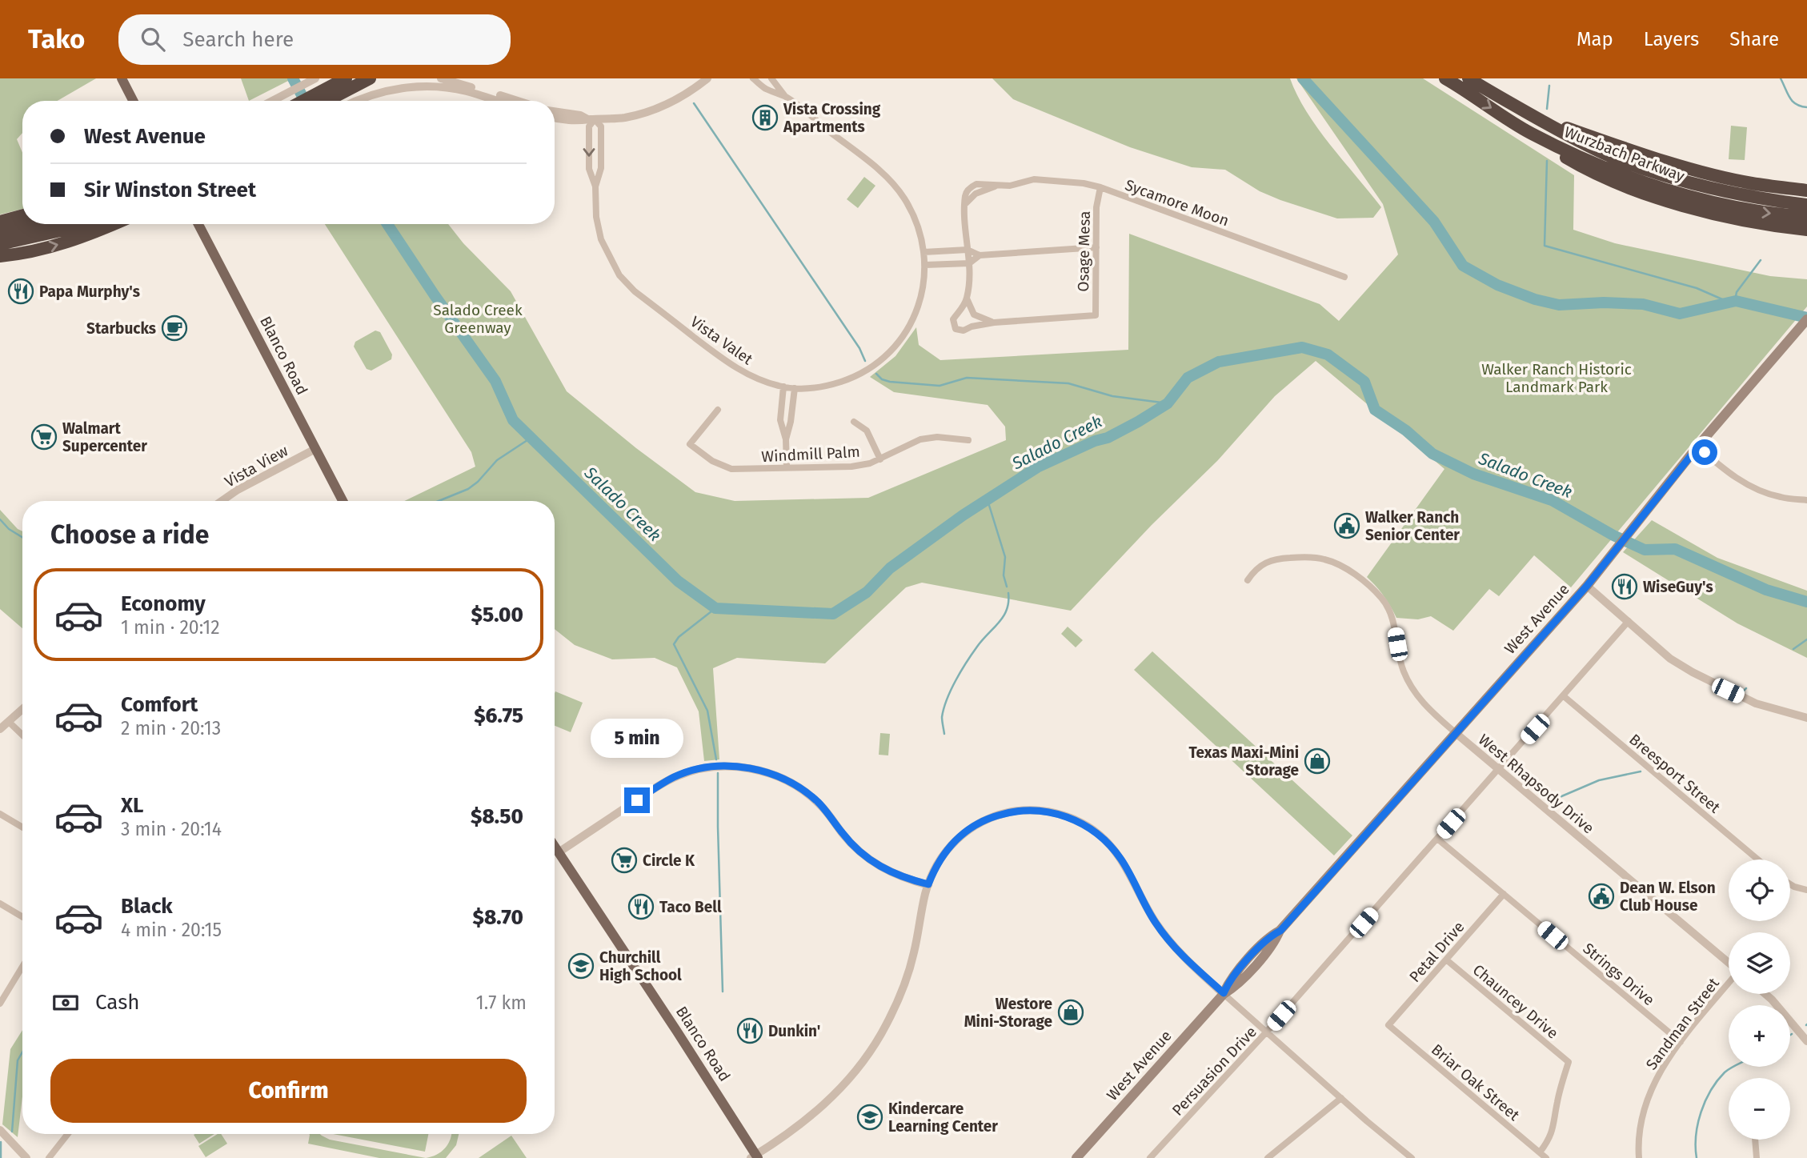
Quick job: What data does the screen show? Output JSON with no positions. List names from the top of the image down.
{
  "streets": {
    "highway": ["Wurzbach Parkway"],
    "main road": ["Blanco Road", "West Avenue"],
    "street": [
      "Sycamore Moon",
      "Osage Mesa",
      "Vista Valet",
      "Windmill Palm",
      "Vista View",
      "Breesport Street",
      "West Rhapsody Drive",
      "Petal Drive",
      "Strings Drive",
      "Chauncey Drive",
      "Sandman Street",
      "Persuasion Drive",
      "Briar Oak Street"
    ]
  },
  "crossings": [
    ["Sycamore Moon", "Osage Mesa"],
    ["Blanco Road", "Vista View"],
    ["West Avenue", "West Rhapsody Drive"],
    ["Breesport Street", "Persuasion Drive"],
    ["West Rhapsody Drive", "Persuasion Drive"],
    ["Petal Drive", "Strings Drive"],
    ["Petal Drive", "Chauncey Drive"],
    ["Petal Drive", "Briar Oak Street"],
    ["Strings Drive", "Sandman Street"],
    ["Strings Drive", "Persuasion Drive"],
    ["Chauncey Drive", "Briar Oak Street"]
  ],
  "water": ["Salado Creek"],
  "parks": ["Salado Creek Greenway", "Walker Ranch Historic Landmark Park"],
  "places": {
    "building": ["Vista Crossing Apartments"],
    "restaurant": [
      "Papa Murphy's",
      "WiseGuy's",
      "Taco Bell",
      "Dunkin'"
    ],
    "cafe": ["Starbucks"],
    "supermarket": ["Walmart Supercenter", "Circle K"],
    "public building": ["Walker Ranch Senior Center", "Dean W. Elson Club House"],
    "shop": ["Texas Maxi-Mini Storage", "Westore Mini-Storage"],
    "school or university": ["Churchill High School", "Kindercare Learning Center"]
  },
  "page": {
    "header": "Tako",
    "search": "Search here",
    "nav": ["Map", "Layers", "Share"],
    "banner": ["West Avenue", "Sir Winston Street"],
    "heading": "Choose a ride",
    "list": [
      {
        "name": "Economy",
        "note": "1 min · 20:12",
        "value": "$5.00"
      },
      {
        "name": "Comfort",
        "note": "2 min · 20:13",
        "value": "$6.75"
      },
      {
        "name": "XL",
        "note": "3 min · 20:14",
        "value": "$8.50"
      },
      {
        "name": "Black",
        "note": "4 min · 20:15",
        "value": "$8.70"
      }
    ],
    "bubble": "5 min",
    "map_buttons": ["+", "−"],
    "pay": ["Cash", "1.7 km"],
    "buttons": "Confirm"
  }
}
